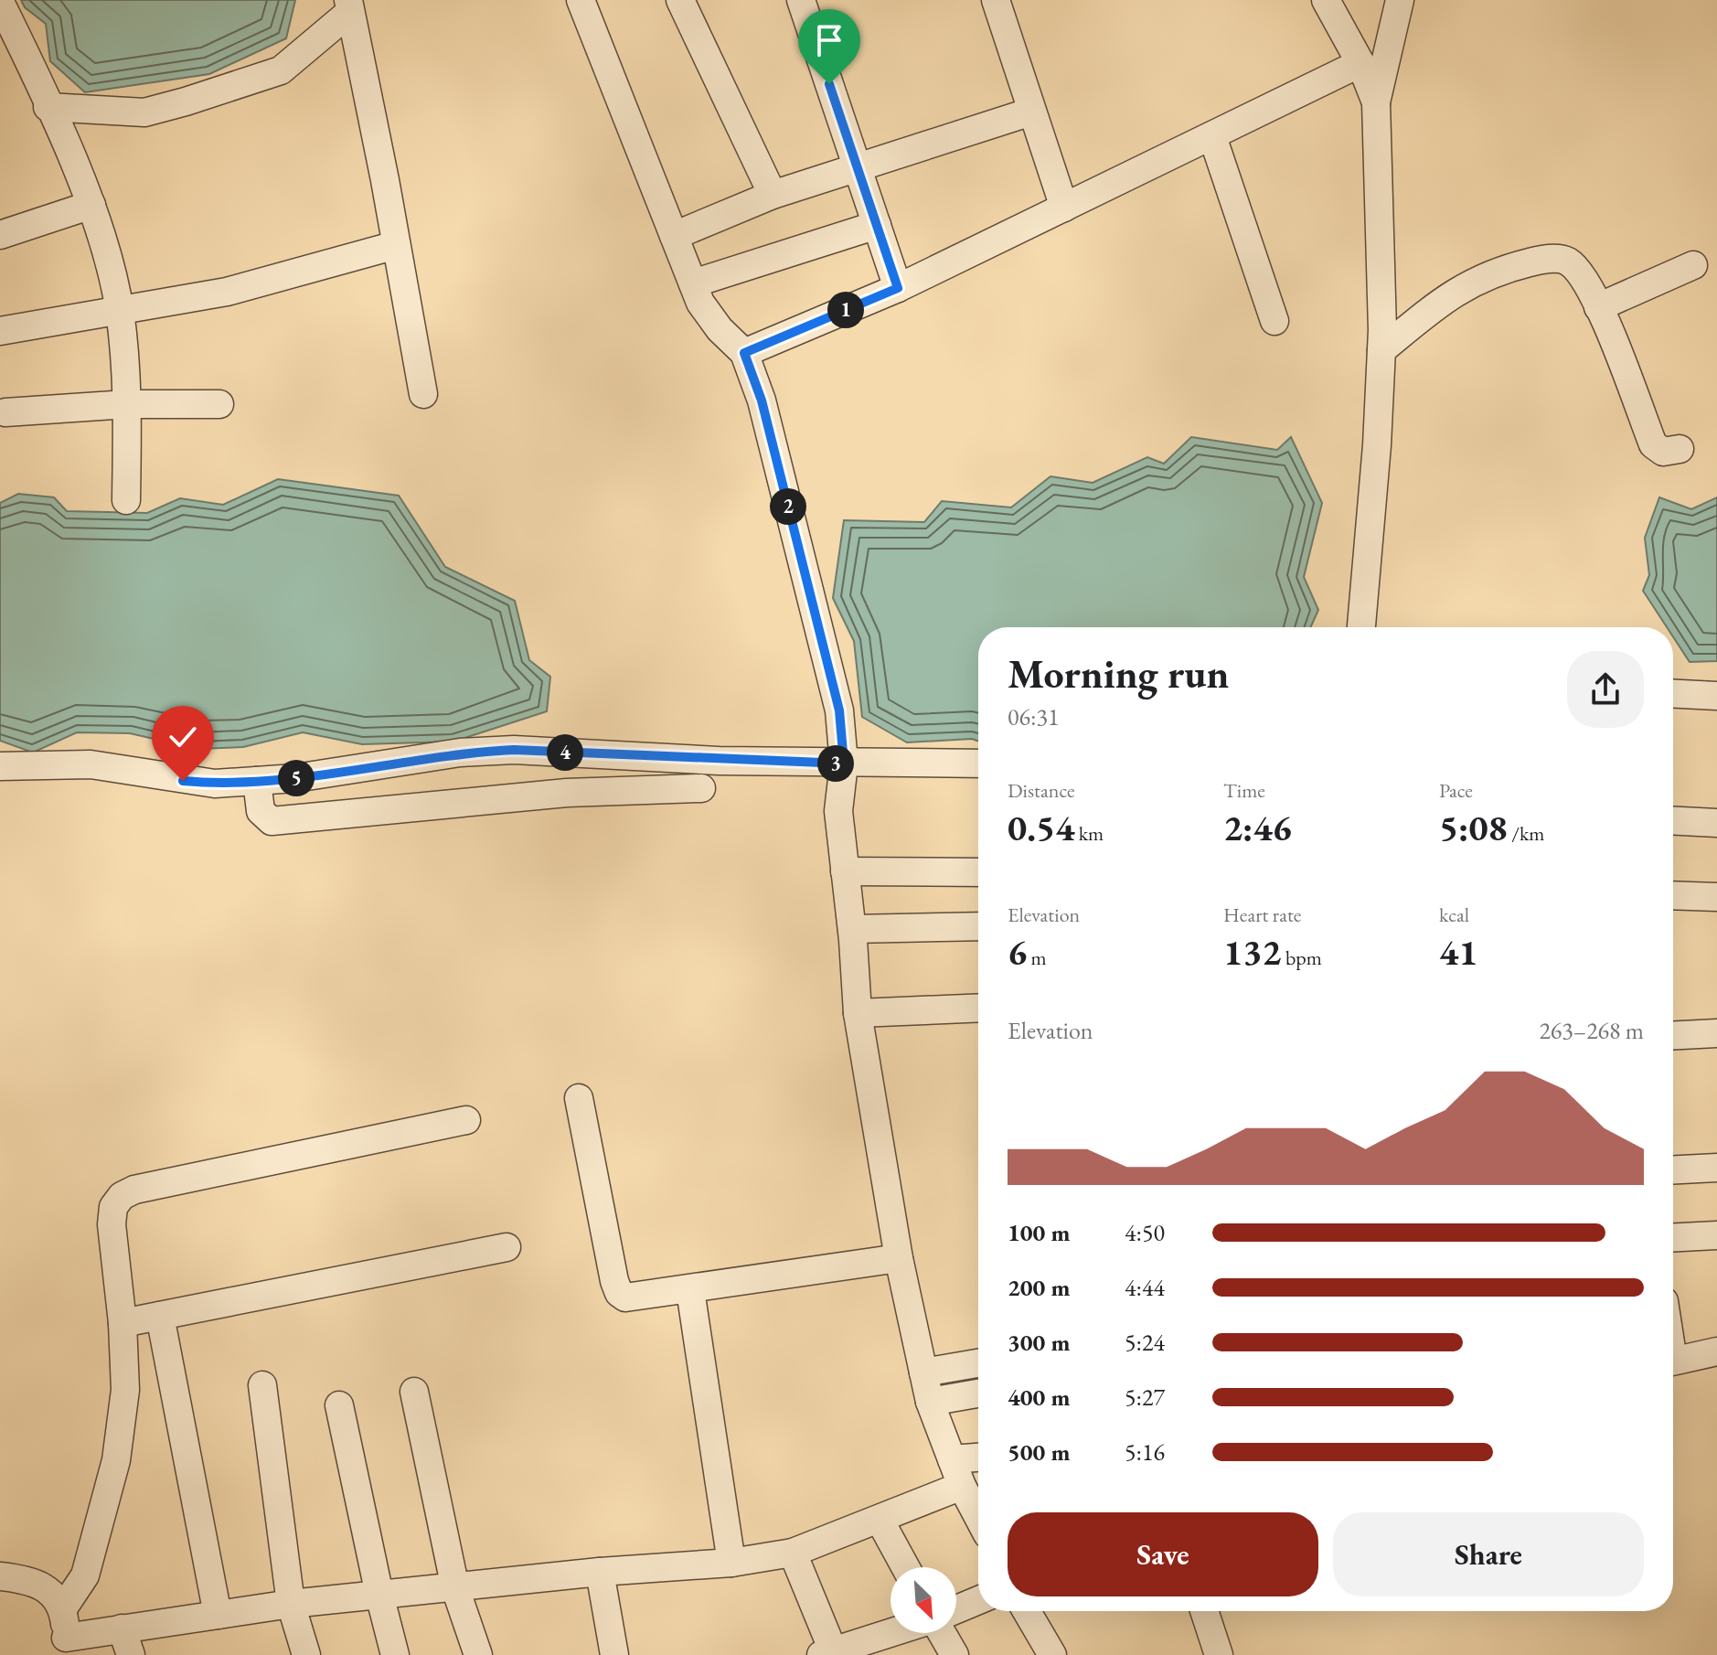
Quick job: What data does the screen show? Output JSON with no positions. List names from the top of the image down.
{
  "north": "bottom right",
  "page": {
    "pins": [
      "1",
      "2",
      "4",
      "3",
      "5"
    ],
    "heading": ["Morning run", "06:31"],
    "stats": [
      ["Distance", "0.54 km"],
      ["Time", "2:46"],
      ["Pace", "5:08 /km"],
      ["Elevation", "6 m"],
      ["Heart rate", "132 bpm"],
      ["kcal", "41"]
    ],
    "chart": ["Elevation", "263–268 m"],
    "list": [
      {
        "name": "100 m",
        "note": "4:50"
      },
      {
        "name": "200 m",
        "note": "4:44"
      },
      {
        "name": "300 m",
        "note": "5:24"
      },
      {
        "name": "400 m",
        "note": "5:27"
      },
      {
        "name": "500 m",
        "note": "5:16"
      }
    ],
    "buttons": ["Save", "Share"]
  }
}
